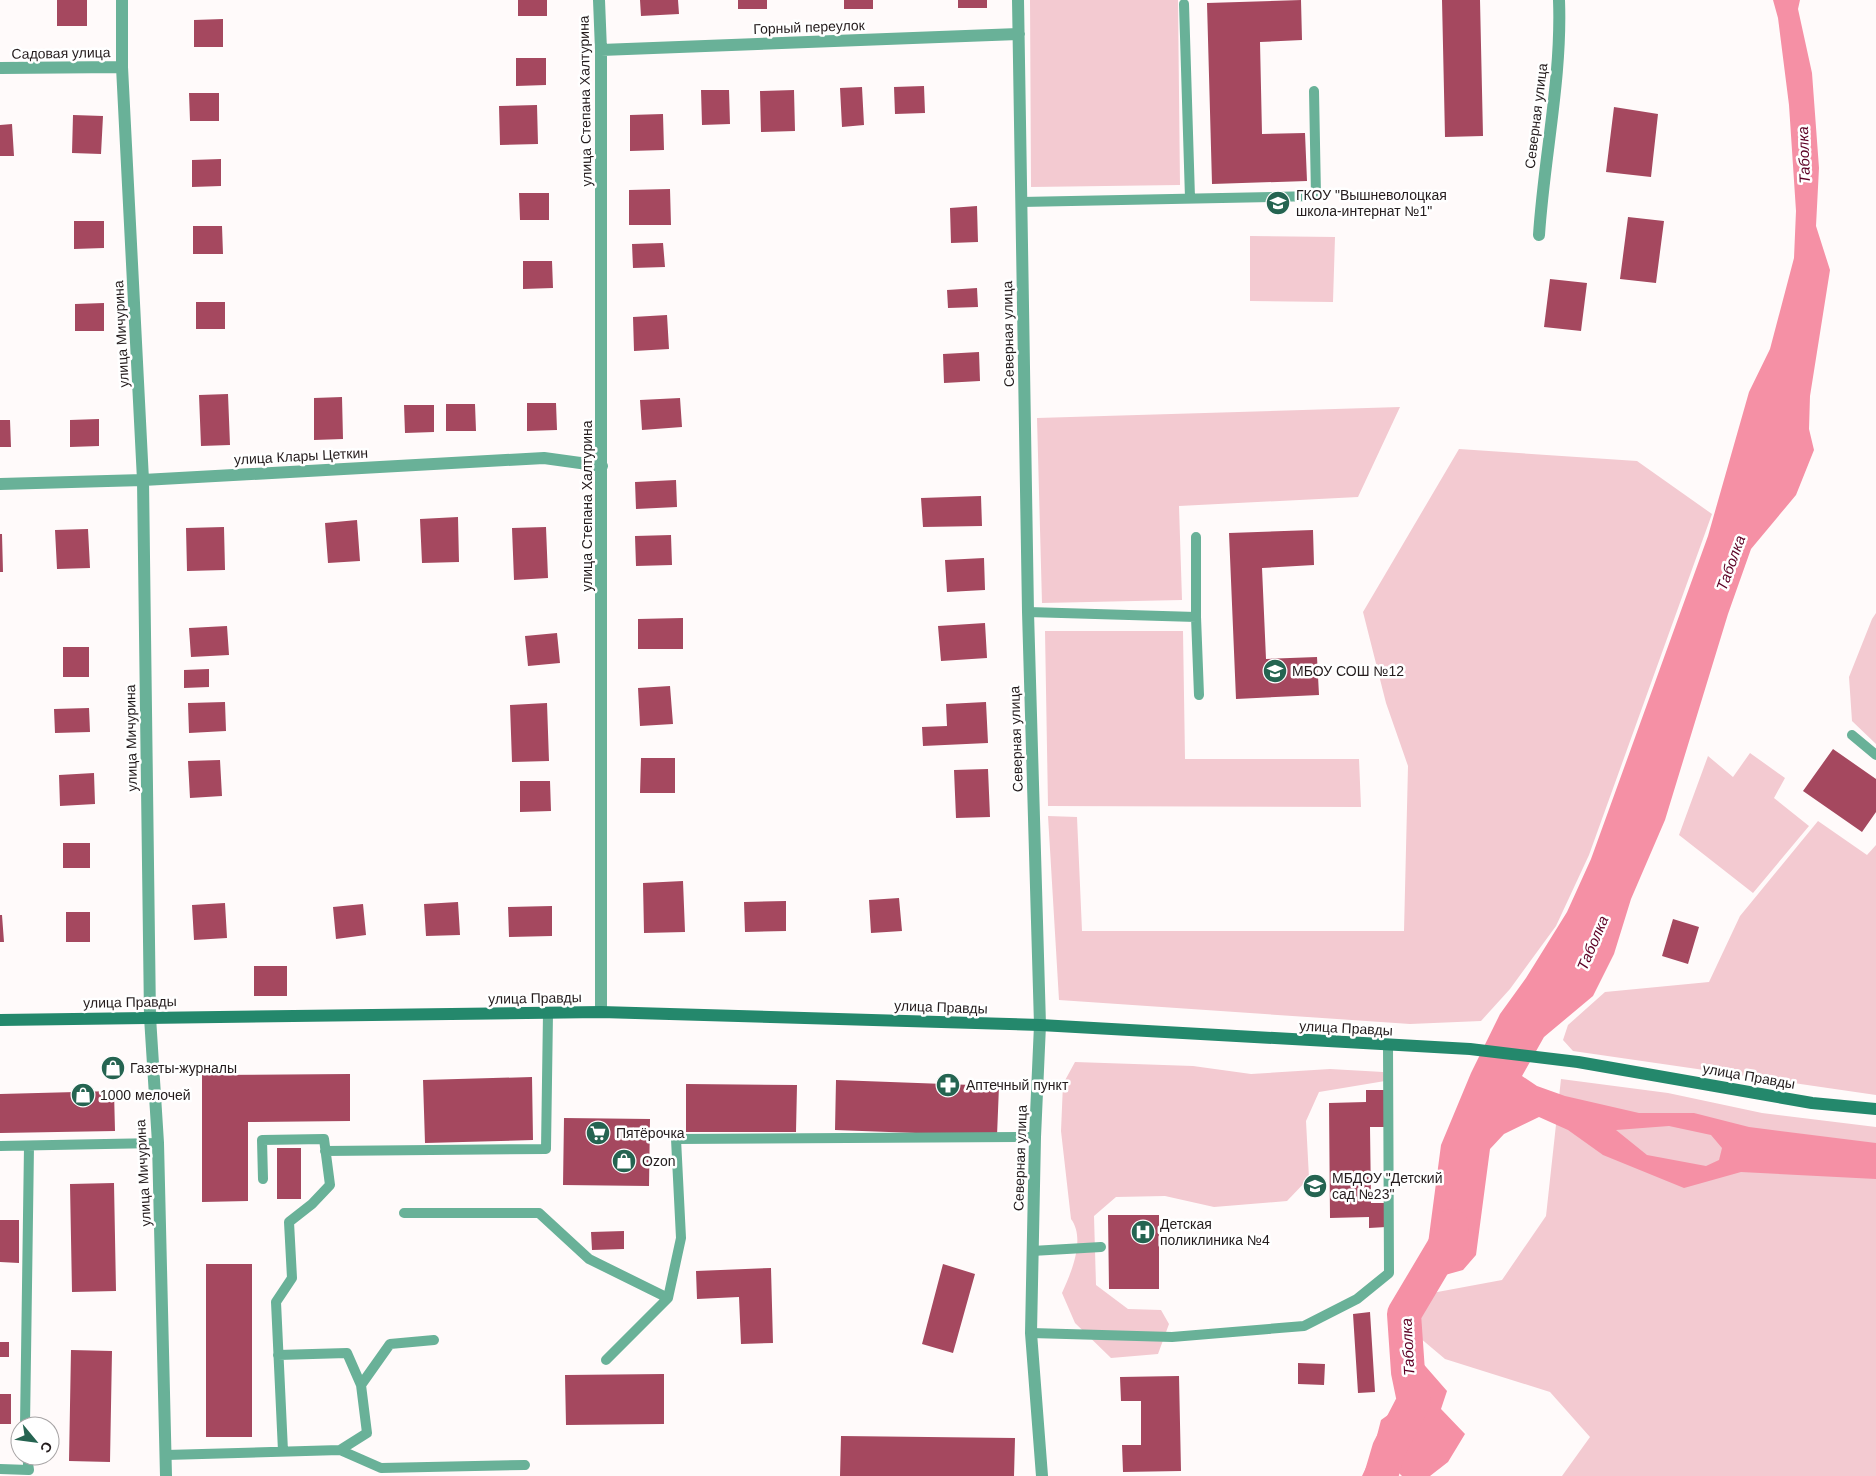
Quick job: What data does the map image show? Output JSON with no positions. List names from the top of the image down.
{
  "streets": {
    "street": [
      "Горный переулок",
      "Садовая улица",
      "улица Степана Халтурина",
      "Северная улица",
      "улица Мичурина",
      "улица Клары Цеткин",
      "улица Правды"
    ]
  },
  "crossings": [
    ["Горный переулок", "улица Степана Халтурина"],
    ["Горный переулок", "Северная улица"],
    ["Садовая улица", "улица Мичурина"],
    ["улица Степана Халтурина", "улица Клары Цеткин"],
    ["улица Степана Халтурина", "улица Правды"],
    ["Северная улица", "улица Правды"],
    ["улица Мичурина", "улица Клары Цеткин"],
    ["улица Мичурина", "улица Правды"]
  ],
  "water": ["Таболка"],
  "places": {
    "school or university": ["ГКОУ \"Вышневолоцкая школа-интернат №1\"", "МБОУ СОШ №12", "МБДОУ \"Детский сад №23\""],
    "shop": ["Газеты-журналы", "1000 мелочей", "Ozon"],
    "pharmacy": ["Аптечный пункт"],
    "supermarket": ["Пятёрочка"],
    "hospital": ["Детская поликлиника №4"]
  },
  "north": "bottom right"
}
